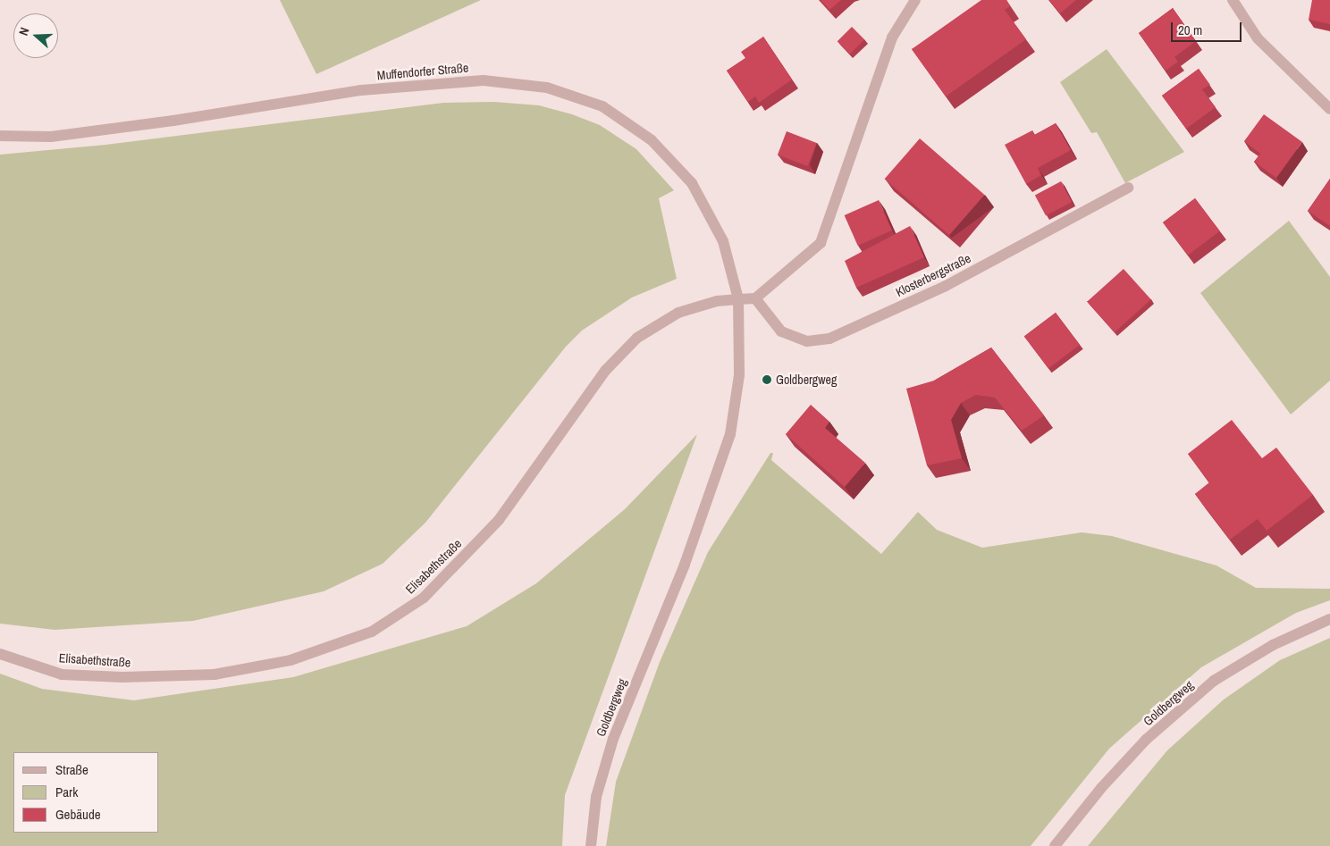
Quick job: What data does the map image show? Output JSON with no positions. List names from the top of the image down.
{
  "streets": {
    "street": [
      "Muffendorfer Straße",
      "Klosterbergstraße",
      "Elisabethstraße",
      "Goldbergweg"
    ]
  },
  "crossings": [
    ["Muffendorfer Straße", "Elisabethstraße"],
    ["Muffendorfer Straße", "Goldbergweg"],
    ["Elisabethstraße", "Goldbergweg"]
  ],
  "places": ["Goldbergweg"],
  "legend": ["Straße", "Park", "Gebäude"],
  "scale_bar": "20 m",
  "north": "left"
}
